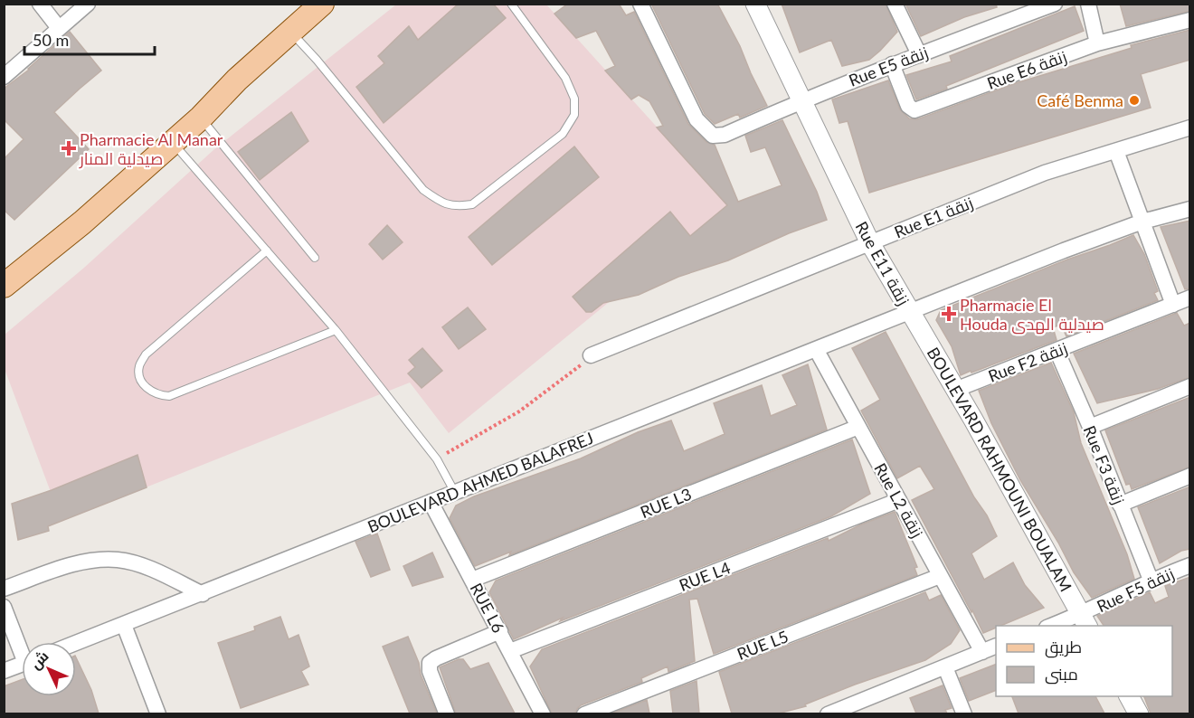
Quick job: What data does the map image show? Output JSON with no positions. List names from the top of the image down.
{
  "streets": {
    "street": [
      "Rue E5 زنقة",
      "Rue E6 زنقة",
      "Rue E1 زنقة",
      "Rue E11 زنقة",
      "Rue F2 زنقة",
      "Rue F3 زنقة",
      "BOULEVARD RAHMOUNI BOUALAM",
      "BOULEVARD AHMED BALAFREJ",
      "Rue L2 زنقة",
      "RUE L3",
      "RUE L4",
      "Rue F5 زنقة",
      "RUE L6",
      "RUE L5"
    ]
  },
  "crossings": [
    ["Rue E5 زنقة", "Rue E6 زنقة"],
    ["Rue E5 زنقة", "Rue E11 زنقة"],
    ["Rue E1 زنقة", "Rue E11 زنقة"],
    ["Rue E11 زنقة", "BOULEVARD RAHMOUNI BOUALAM"],
    ["Rue E11 زنقة", "BOULEVARD AHMED BALAFREJ"],
    ["Rue F2 زنقة", "Rue F3 زنقة"],
    ["Rue F2 زنقة", "BOULEVARD RAHMOUNI BOUALAM"],
    ["Rue F3 زنقة", "Rue F5 زنقة"],
    ["BOULEVARD RAHMOUNI BOUALAM", "BOULEVARD AHMED BALAFREJ"],
    ["BOULEVARD RAHMOUNI BOUALAM", "Rue F5 زنقة"],
    ["BOULEVARD AHMED BALAFREJ", "Rue L2 زنقة"],
    ["BOULEVARD AHMED BALAFREJ", "RUE L6"],
    ["Rue L2 زنقة", "RUE L3"],
    ["Rue L2 زنقة", "RUE L4"],
    ["Rue L2 زنقة", "RUE L5"],
    ["RUE L3", "RUE L6"],
    ["RUE L4", "RUE L6"]
  ],
  "places": {
    "other": ["Café Benma"],
    "health": ["Pharmacie Al Manar صيدلية المنار", "Pharmacie El Houda صيدلية الهدى"]
  },
  "legend": ["طريق", "مبنى"],
  "scale_bar": "50 m",
  "north": "top left"
}
